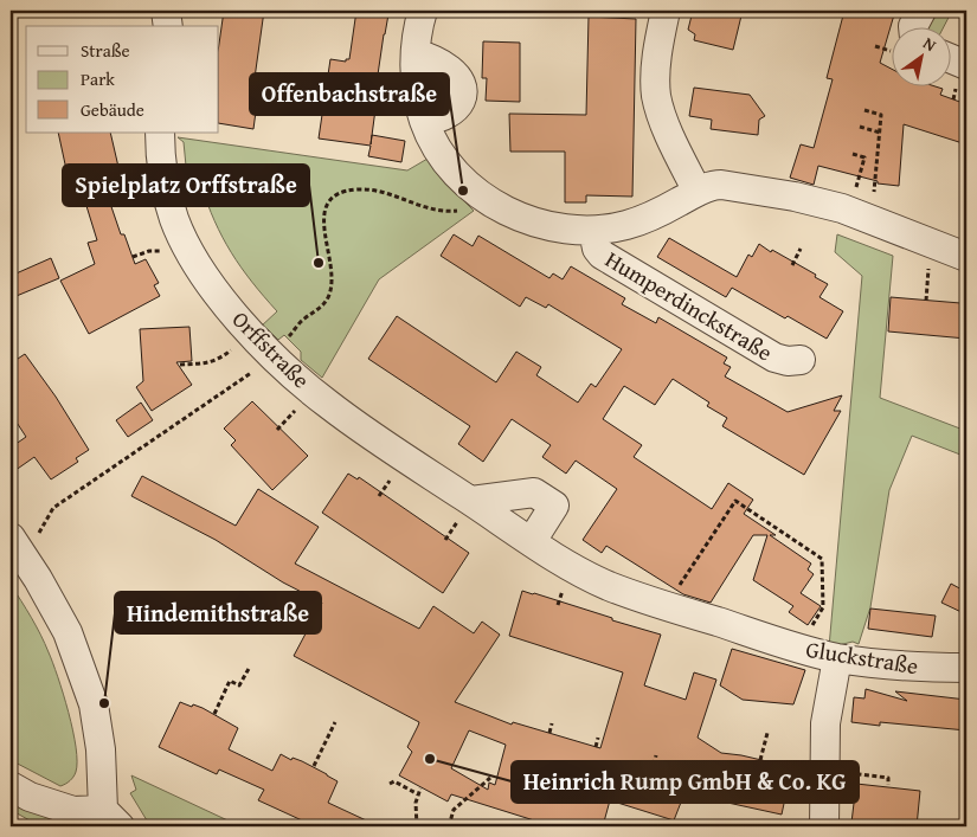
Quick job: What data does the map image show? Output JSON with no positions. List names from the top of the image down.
{
  "streets": {
    "street": ["Humperdinckstraße", "Orffstraße", "Gluckstraße"]
  },
  "crossings": [
    ["Orffstraße", "Gluckstraße"]
  ],
  "places": [
    "Offenbachstraße",
    "Spielplatz Orffstraße",
    "Hindemithstraße",
    "Heinrich Rump GmbH & Co. KG"
  ],
  "legend": ["Straße", "Park", "Gebäude"],
  "north": "top right"
}
